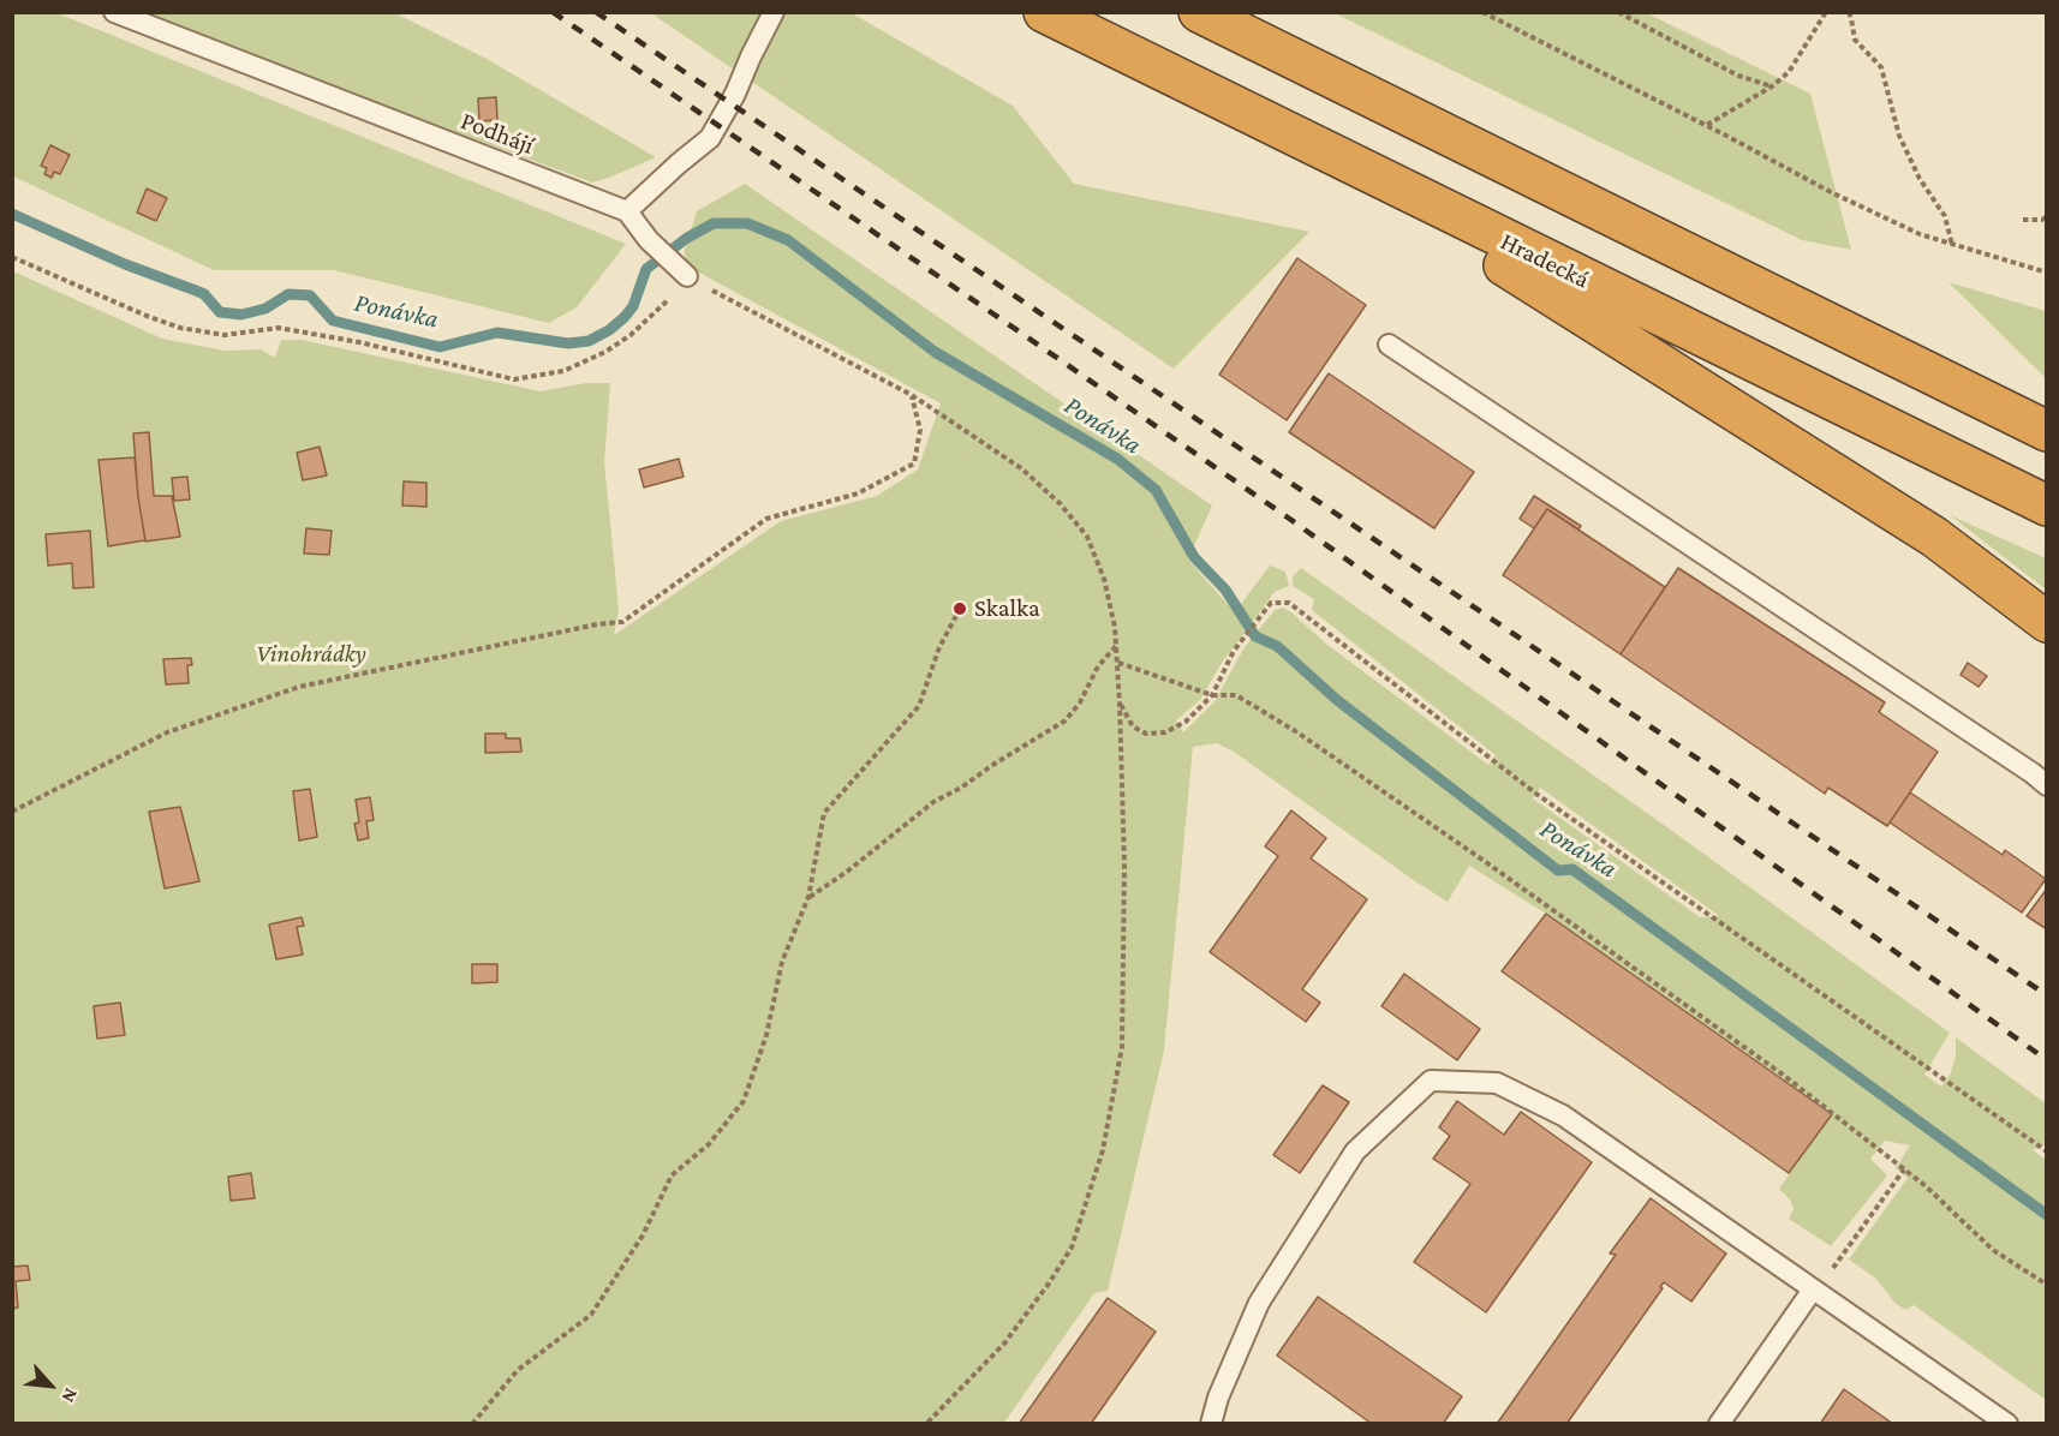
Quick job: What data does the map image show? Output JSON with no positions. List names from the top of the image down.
{
  "streets": {
    "highway": ["Hradecká"],
    "lane": ["Podhájí"]
  },
  "water": ["Ponávka"],
  "parks": ["Vinohrádky"],
  "places": ["Skalka"],
  "north": "bottom right"
}
